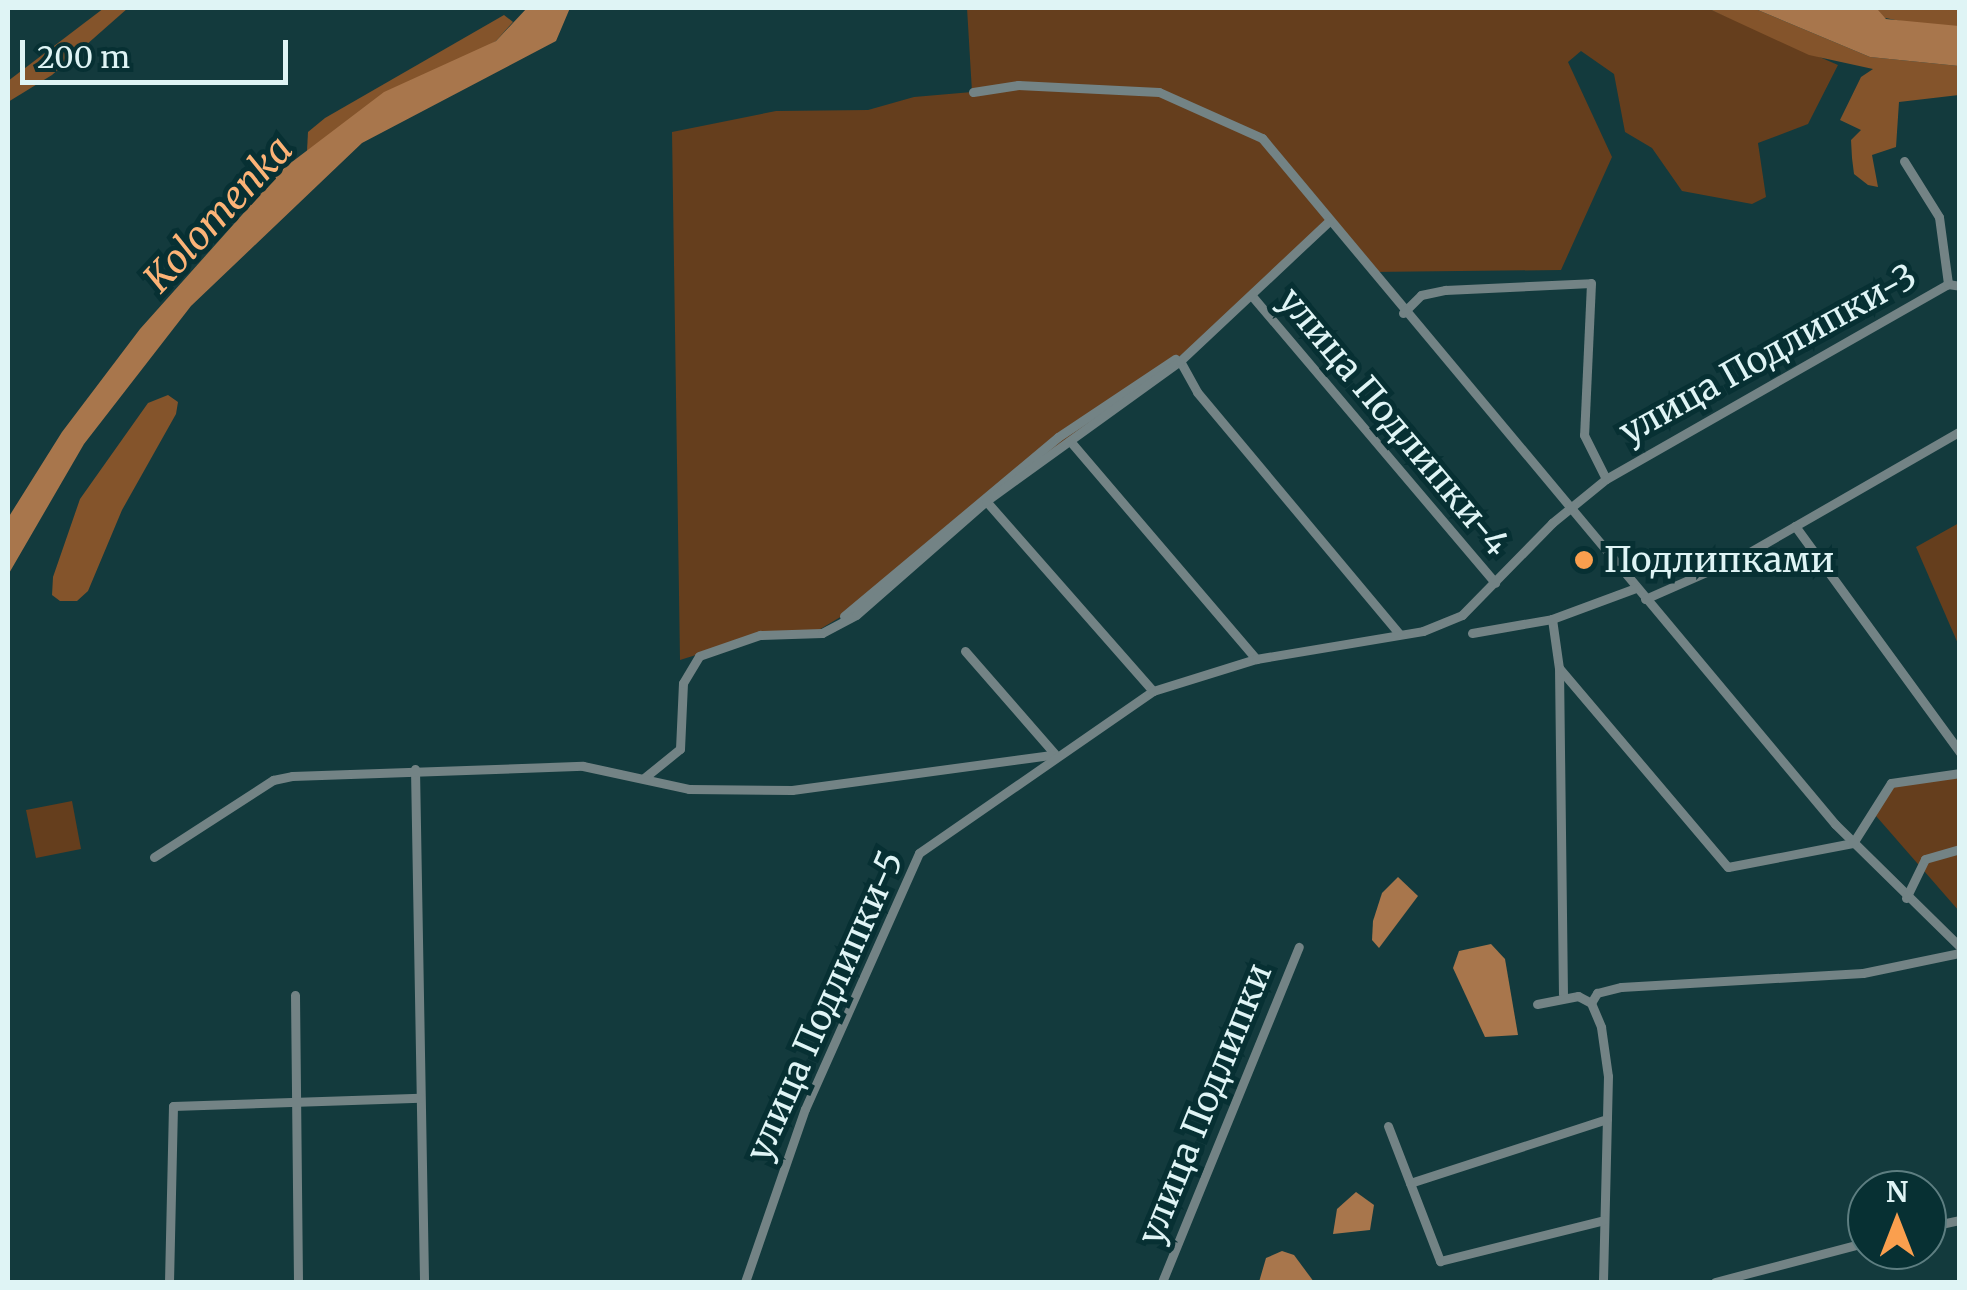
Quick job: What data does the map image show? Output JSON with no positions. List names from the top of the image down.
{
  "streets": {
    "street": [
      "улица Подлипки-3",
      "улица Подлипки-4",
      "улица Подлипки-5",
      "улица Подлипки"
    ]
  },
  "crossings": [
    ["улица Подлипки-3", "улица Подлипки-4"],
    ["улица Подлипки-4", "улица Подлипки-5"]
  ],
  "water": ["Kolomenka"],
  "places": ["Подлипками"],
  "scale_bar": "200 m",
  "north": "top"
}
